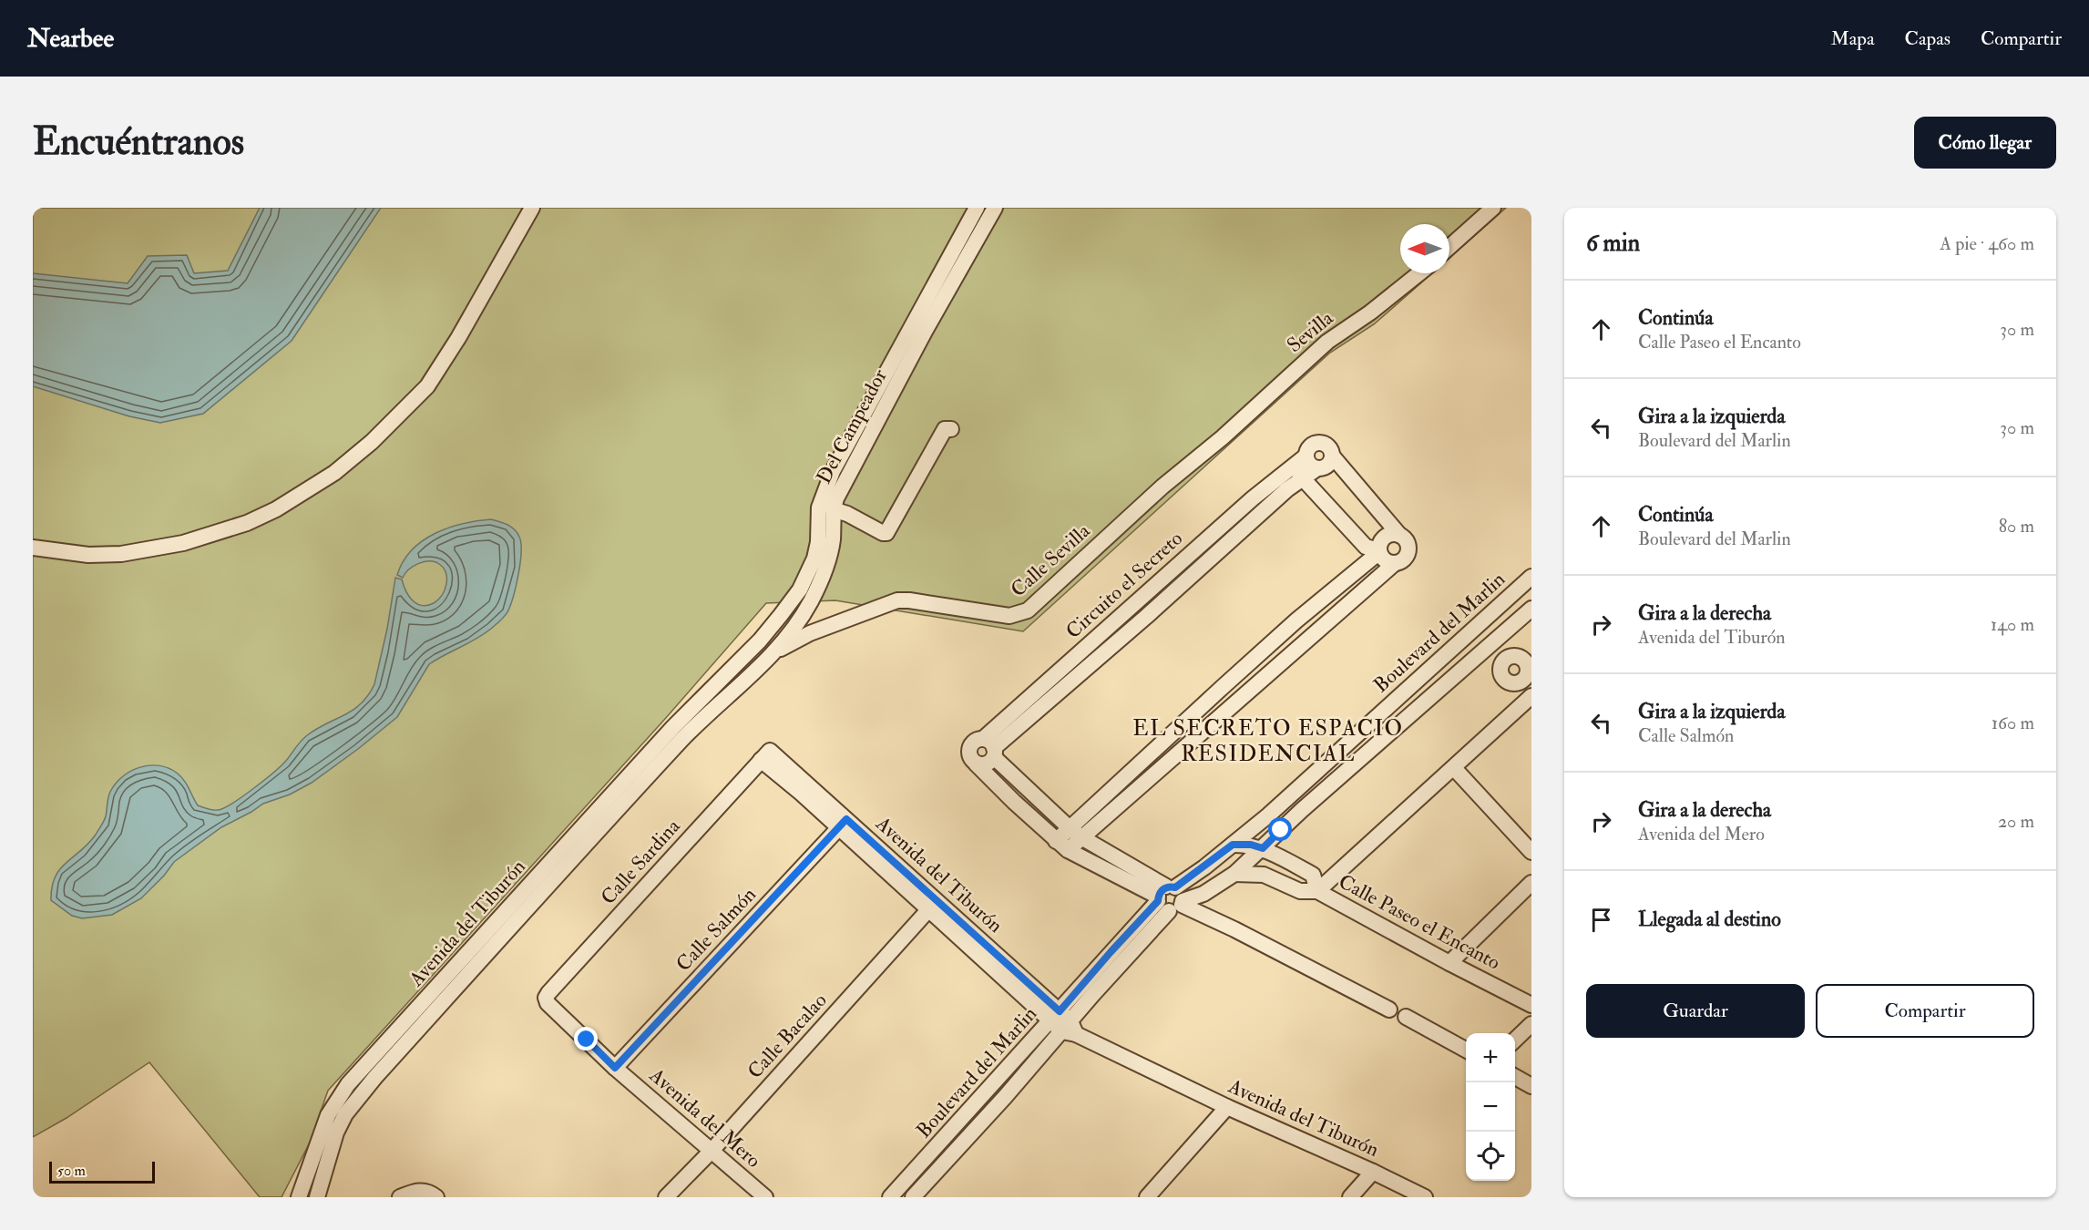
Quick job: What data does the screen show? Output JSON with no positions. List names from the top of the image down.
{
  "streets": {
    "street": [
      "Sevilla",
      "Del Campeador",
      "Calle Sevilla",
      "Circuito el Secreto",
      "Boulevard del Marlin",
      "Calle Sardina",
      "Avenida del Tiburón",
      "Calle Paseo el Encanto",
      "Calle Salmón",
      "Calle Bacalao",
      "Avenida del Mero"
    ]
  },
  "crossings": [
    ["Sevilla", "Calle Sevilla"],
    ["Del Campeador", "Calle Sevilla"],
    ["Del Campeador", "Avenida del Tiburón"],
    ["Boulevard del Marlin", "Avenida del Tiburón"],
    ["Boulevard del Marlin", "Calle Paseo el Encanto"],
    ["Calle Sardina", "Avenida del Tiburón"],
    ["Calle Sardina", "Avenida del Mero"],
    ["Avenida del Tiburón", "Calle Salmón"],
    ["Avenida del Tiburón", "Calle Bacalao"],
    ["Calle Salmón", "Avenida del Mero"],
    ["Calle Bacalao", "Avenida del Mero"]
  ],
  "districts": ["EL SECRETO ESPACIO RESIDENCIAL"],
  "scale_bar": "50 m",
  "north": "left",
  "page": {
    "header": "Nearbee",
    "nav": ["Mapa", "Capas", "Compartir"],
    "buttons": [
      "Cómo llegar",
      ["Guardar", "Compartir"]
    ],
    "title": "Encuéntranos",
    "heading": ["6 min", "A pie · 460 m"],
    "list": [
      ["Continúa", "Calle Paseo el Encanto", "30 m"],
      ["Gira a la izquierda", "Boulevard del Marlin", "30 m"],
      ["Continúa", "Boulevard del Marlin", "80 m"],
      ["Gira a la derecha", "Avenida del Tiburón", "140 m"],
      ["Gira a la izquierda", "Calle Salmón", "160 m"],
      ["Gira a la derecha", "Avenida del Mero", "20 m"],
      "Llegada al destino"
    ],
    "map_buttons": ["+", "−"],
    "scale": "50 m"
  }
}
